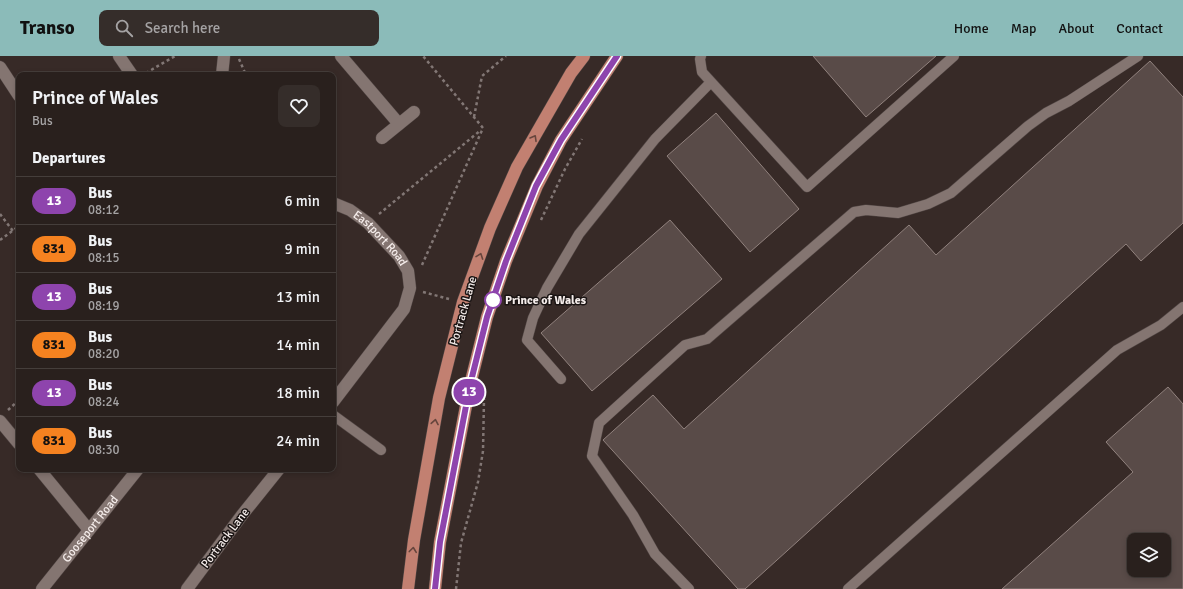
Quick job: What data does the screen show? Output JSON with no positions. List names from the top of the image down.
{
  "streets": {
    "main road": ["Portrack Lane"],
    "street": ["Eastport Road", "Gooseport Road"]
  },
  "places": ["Prince of Wales"],
  "lines": ["bus line 13"],
  "page": {
    "header": "Transo",
    "search": "Search here",
    "nav": [
      "Home",
      "Map",
      "About",
      "Contact"
    ],
    "on_map": "13",
    "heading": [
      ["Prince of Wales", "Bus"],
      "Departures"
    ],
    "list": [
      {
        "mark": "13",
        "name": "Bus",
        "note": "08:12",
        "value": "6 min"
      },
      {
        "mark": "831",
        "name": "Bus",
        "note": "08:15",
        "value": "9 min"
      },
      {
        "mark": "13",
        "name": "Bus",
        "note": "08:19",
        "value": "13 min"
      },
      {
        "mark": "831",
        "name": "Bus",
        "note": "08:20",
        "value": "14 min"
      },
      {
        "mark": "13",
        "name": "Bus",
        "note": "08:24",
        "value": "18 min"
      },
      {
        "mark": "831",
        "name": "Bus",
        "note": "08:30",
        "value": "24 min"
      }
    ]
  }
}
